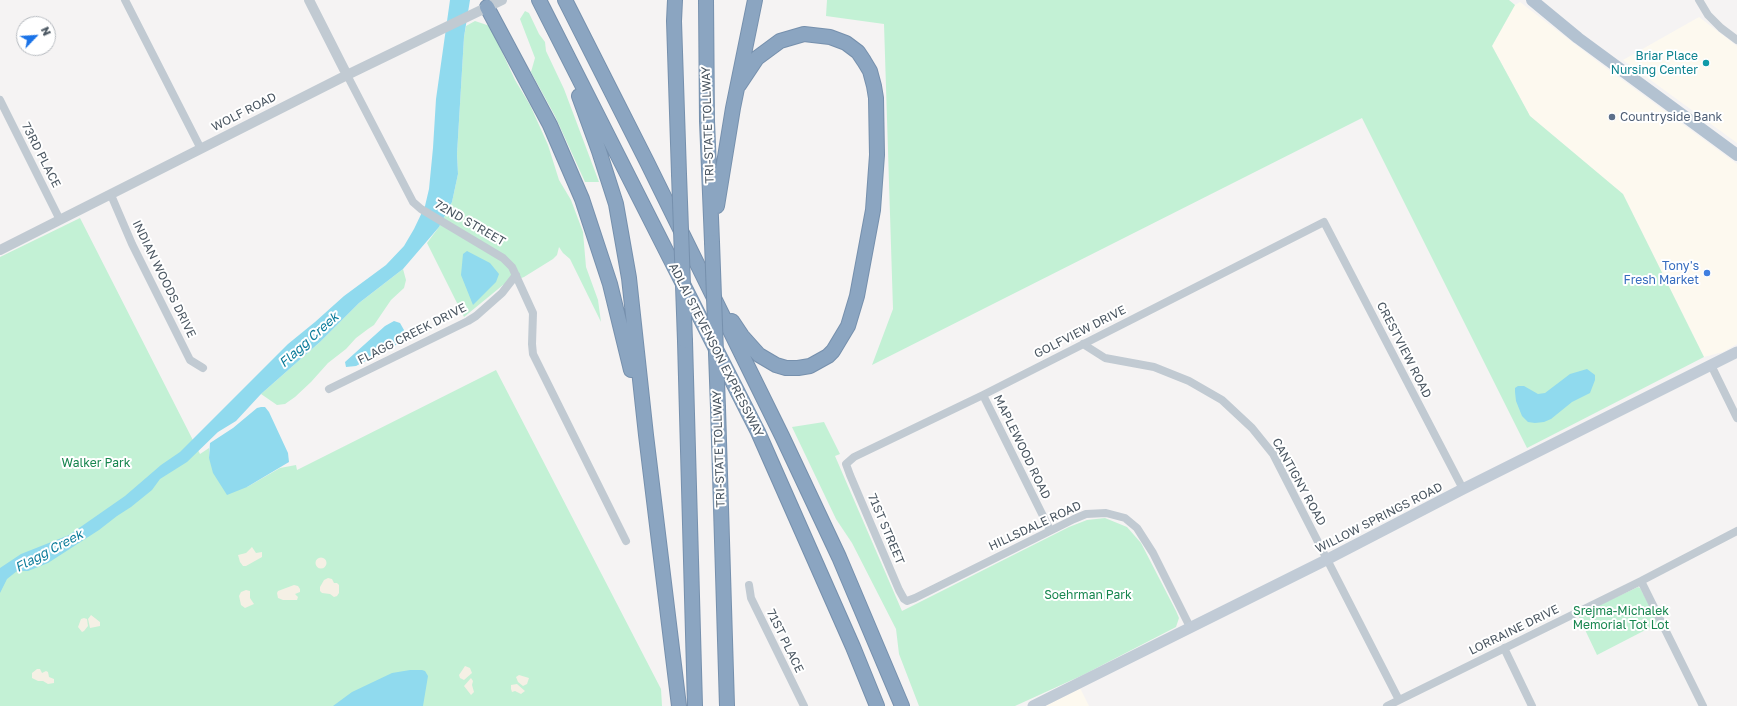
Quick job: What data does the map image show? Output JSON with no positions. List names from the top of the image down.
{
  "streets": {
    "highway": ["TRI-STATE TOLLWAY", "ADLAI STEVENSON EXPRESSWAY"],
    "main road": ["WILLOW SPRINGS ROAD"],
    "street": [
      "WOLF ROAD",
      "73RD PLACE",
      "72ND STREET",
      "INDIAN WOODS DRIVE",
      "GOLFVIEW DRIVE",
      "FLAGG CREEK DRIVE",
      "CRESTVIEW ROAD",
      "MAPLEWOOD ROAD",
      "CANTIGNY ROAD",
      "HILLSDALE ROAD",
      "71ST STREET",
      "LORRAINE DRIVE",
      "71ST PLACE"
    ]
  },
  "crossings": [
    ["WOLF ROAD", "73RD PLACE"],
    ["WOLF ROAD", "72ND STREET"],
    ["WOLF ROAD", "INDIAN WOODS DRIVE"],
    ["72ND STREET", "FLAGG CREEK DRIVE"],
    ["GOLFVIEW DRIVE", "CRESTVIEW ROAD"],
    ["GOLFVIEW DRIVE", "MAPLEWOOD ROAD"],
    ["GOLFVIEW DRIVE", "CANTIGNY ROAD"],
    ["GOLFVIEW DRIVE", "71ST STREET"],
    ["CRESTVIEW ROAD", "WILLOW SPRINGS ROAD"],
    ["MAPLEWOOD ROAD", "HILLSDALE ROAD"],
    ["CANTIGNY ROAD", "WILLOW SPRINGS ROAD"],
    ["CANTIGNY ROAD", "LORRAINE DRIVE"],
    ["WILLOW SPRINGS ROAD", "HILLSDALE ROAD"],
    ["HILLSDALE ROAD", "71ST STREET"]
  ],
  "water": ["Flagg Creek"],
  "parks": ["Walker Park", "Soehrman Park", "Srejma-Michalek Memorial Tot Lot"],
  "places": ["Briar Place Nursing Center", "Countryside Bank", "Tony's Fresh Market"],
  "north": "top right"
}
